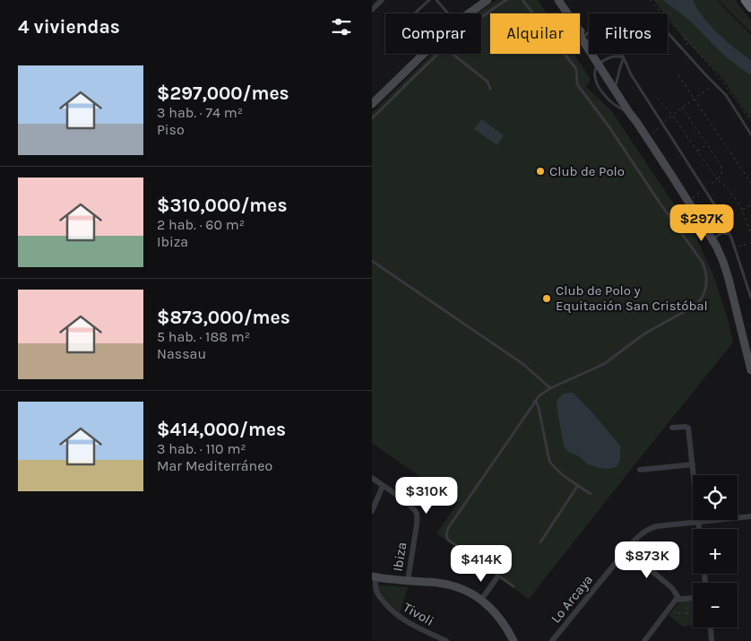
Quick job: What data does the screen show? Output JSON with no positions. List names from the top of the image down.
{
  "streets": {
    "street": ["Ibiza", "Lo Arcaya", "Tivoli"]
  },
  "places": ["Club de Polo", "Club de Polo y Equitación San Cristóbal"],
  "page": {
    "heading": "4 viviendas",
    "chip": ["Comprar", "Alquilar", "Filtros"],
    "list": [
      {
        "name": "$297,000/mes",
        "note": "3 hab. · 74 m² · Piso"
      },
      {
        "name": "$310,000/mes",
        "note": "2 hab. · 60 m² · Ibiza"
      },
      {
        "name": "$873,000/mes",
        "note": "5 hab. · 188 m² · Nassau"
      },
      {
        "name": "$414,000/mes",
        "note": "3 hab. · 110 m² · Mar Mediterráneo"
      }
    ],
    "price": [
      "$297K",
      "$310K",
      "$873K",
      "$414K"
    ],
    "map_buttons": ["+", "−"]
  }
}
